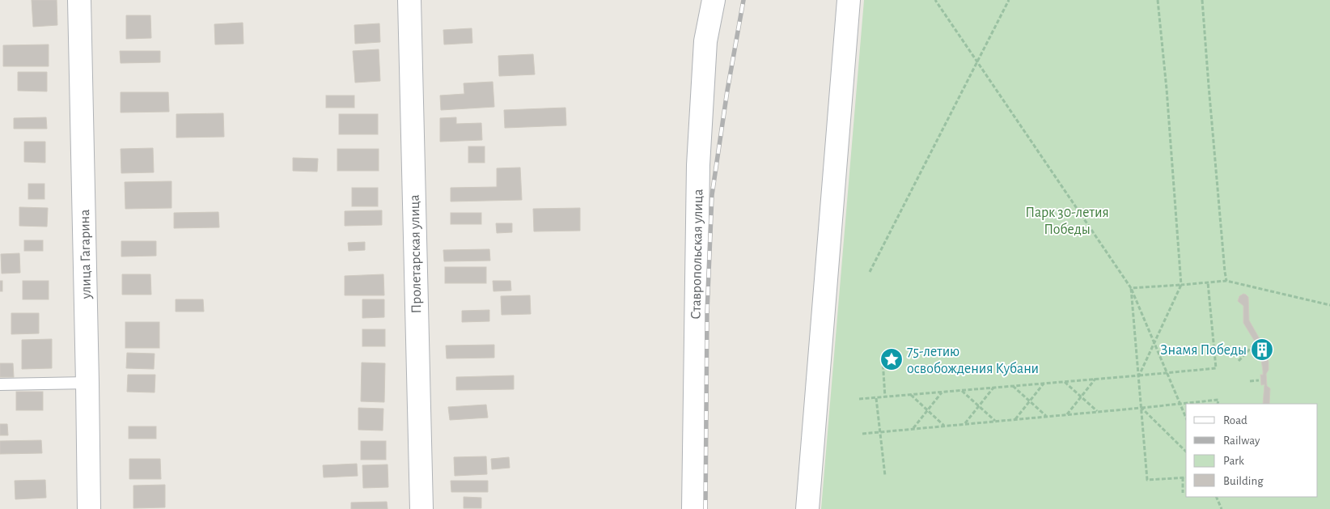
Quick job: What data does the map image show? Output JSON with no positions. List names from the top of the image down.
{
  "streets": {
    "street": ["улица Гагарина", "Пролетарская улица", "Ставропольская улица"]
  },
  "parks": ["Парк 30-летия Победы"],
  "places": {
    "building": ["Знамя Победы"],
    "place": ["75-летию освобождения Кубани"]
  },
  "legend": [
    "Road",
    "Railway",
    "Park",
    "Building"
  ]
}
